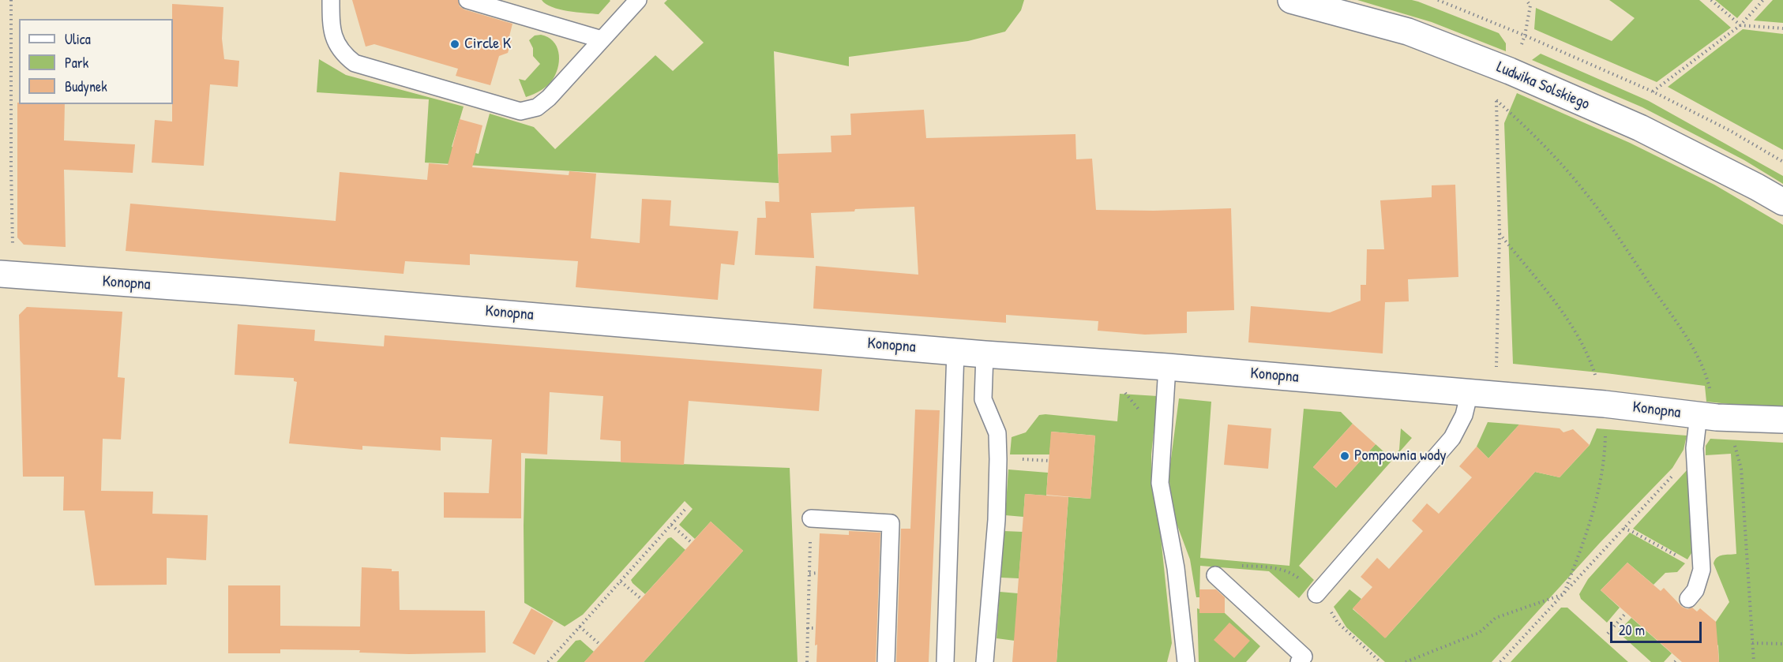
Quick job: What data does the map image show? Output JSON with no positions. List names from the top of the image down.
{
  "streets": {
    "street": ["Ludwika Solskiego", "Konopna"]
  },
  "places": ["Circle K", "Pompownia wody"],
  "legend": ["Ulica", "Park", "Budynek"],
  "scale_bar": "20 m"
}
